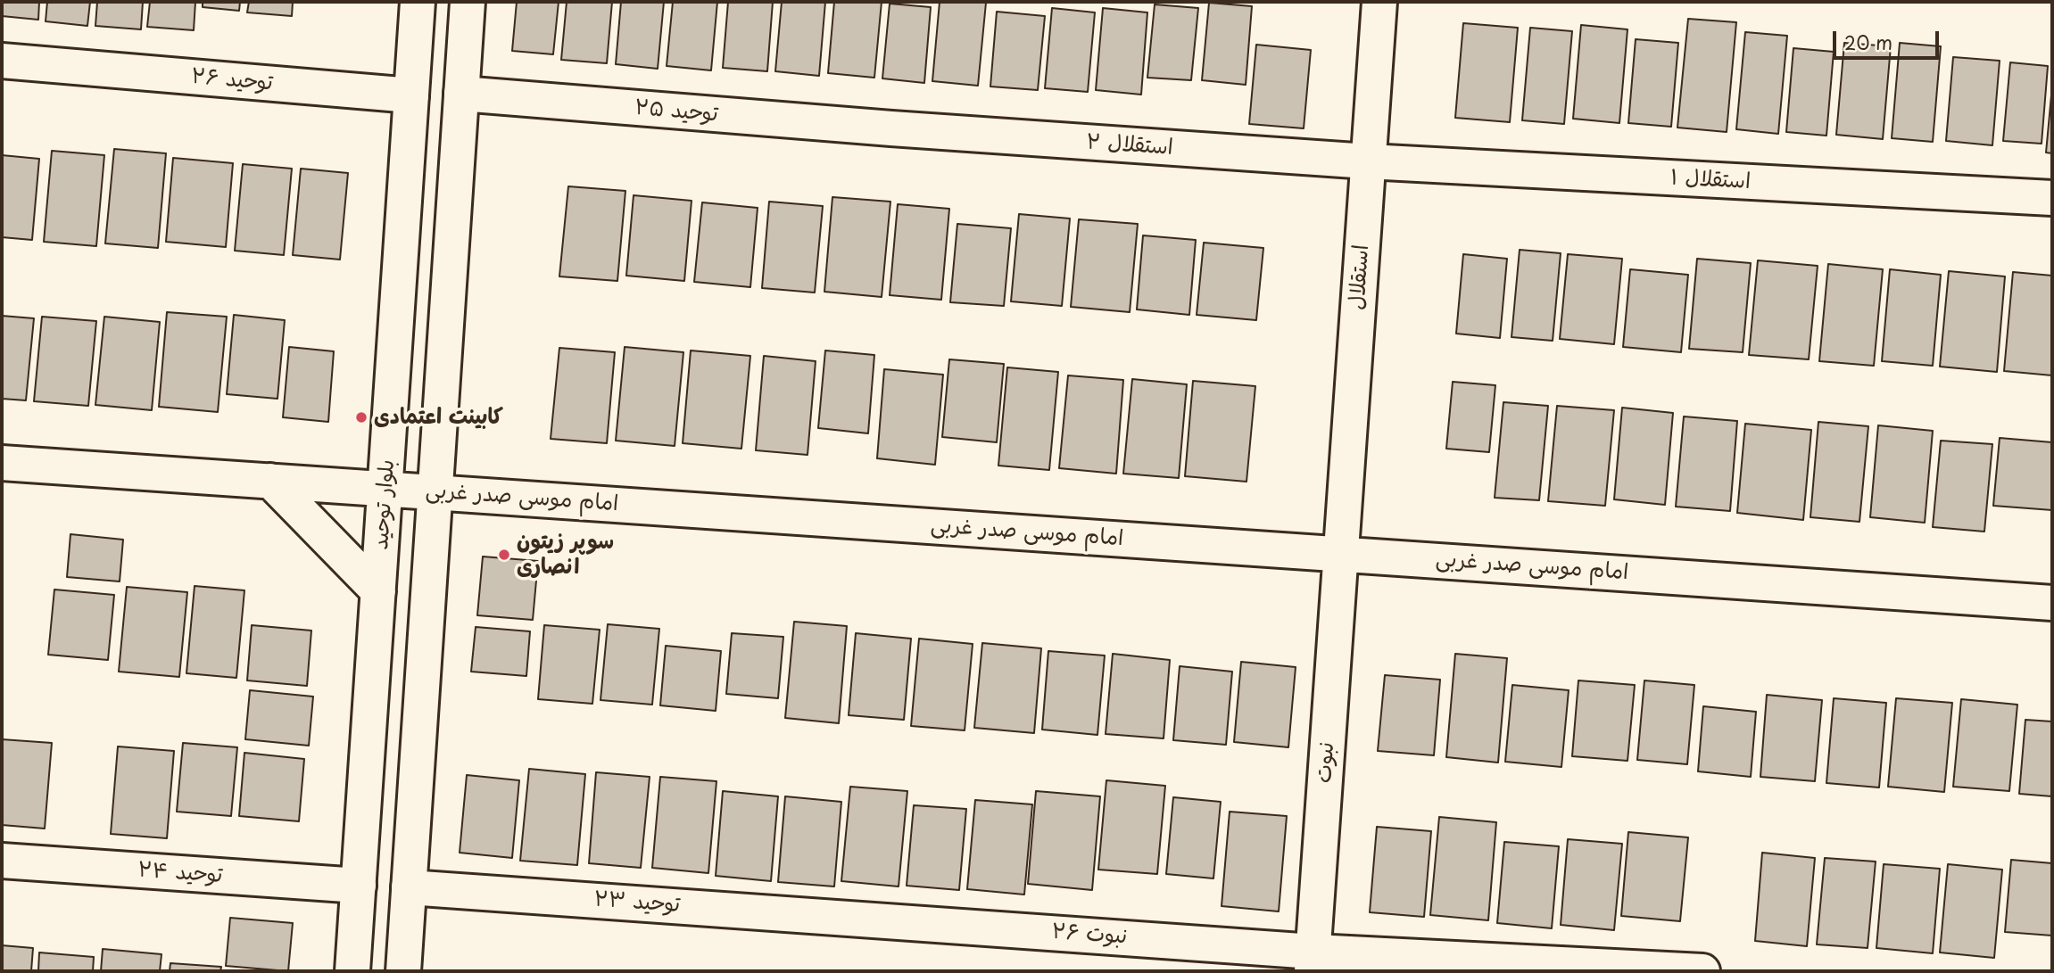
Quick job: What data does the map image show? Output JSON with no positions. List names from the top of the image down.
{
  "streets": {
    "street": [
      "توحید ۲۶",
      "توحید ۲۵",
      "استقلال ۲",
      "استقلال ۱",
      "استقلال",
      "امام موسی صدر غربی",
      "بلوار توحید",
      "نبوت",
      "توحید ۲۴",
      "توحید ۲۳",
      "نبوت ۲۶"
    ]
  },
  "crossings": [
    ["توحید ۲۶", "بلوار توحید"],
    ["توحید ۲۵", "استقلال ۲"],
    ["استقلال ۲", "استقلال ۱"],
    ["استقلال ۲", "استقلال"],
    ["استقلال ۱", "استقلال"],
    ["استقلال", "امام موسی صدر غربی"],
    ["استقلال", "نبوت"],
    ["امام موسی صدر غربی", "بلوار توحید"],
    ["امام موسی صدر غربی", "نبوت"],
    ["بلوار توحید", "توحید ۲۴"],
    ["نبوت", "نبوت ۲۶"],
    ["توحید ۲۳", "نبوت ۲۶"]
  ],
  "places": ["کابینت اعتمادی", "سوپر زیتون انصاری"],
  "scale_bar": "20 m"
}
